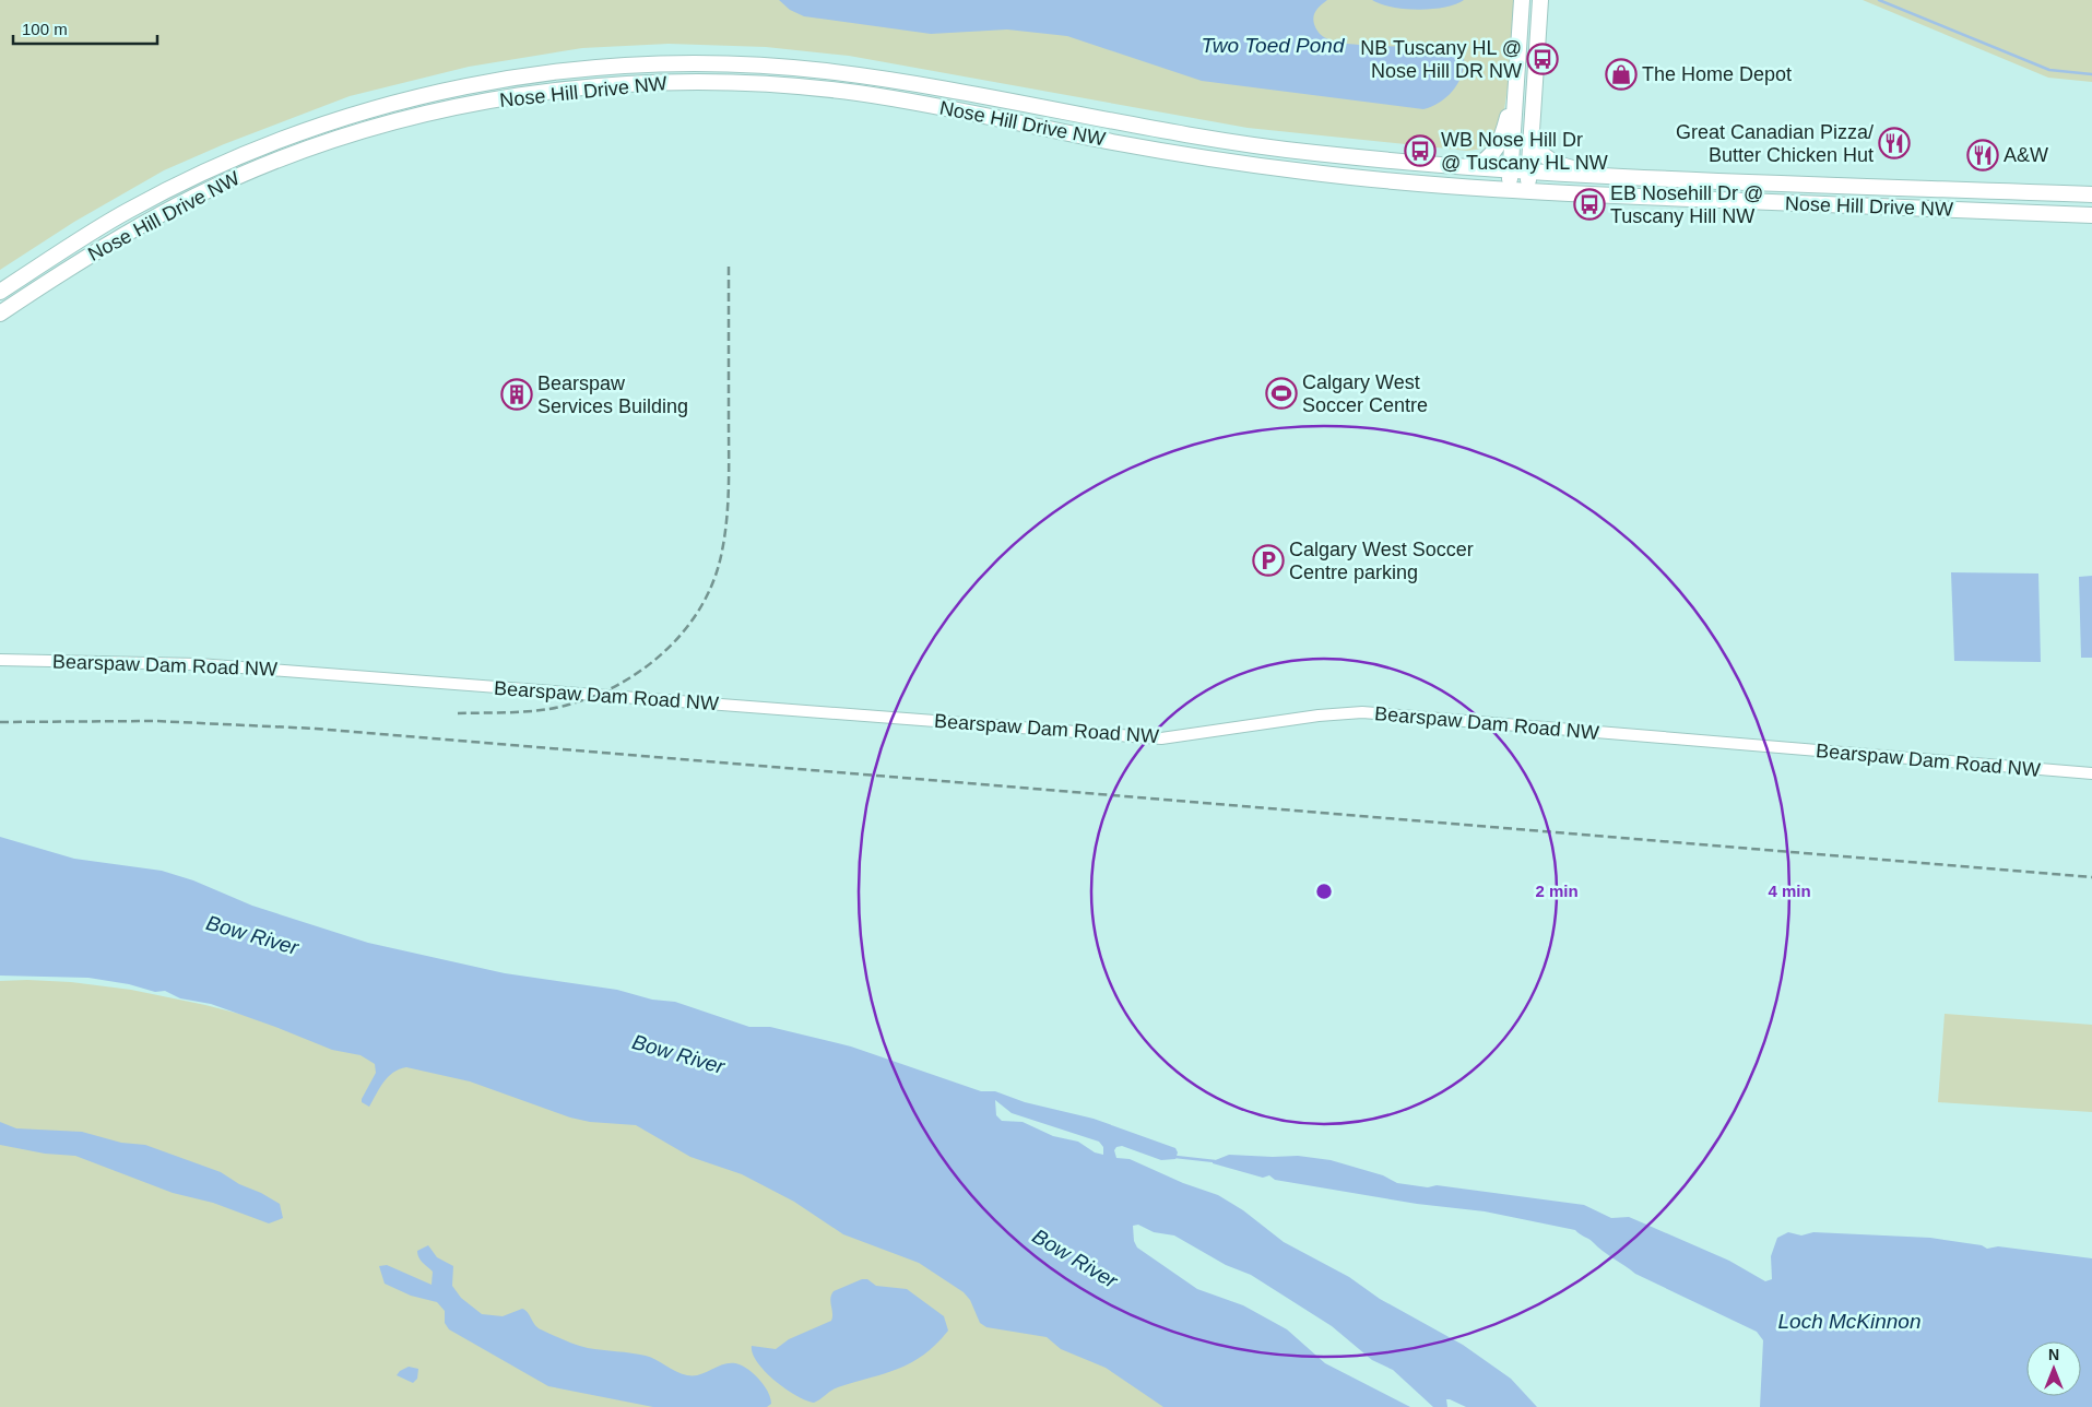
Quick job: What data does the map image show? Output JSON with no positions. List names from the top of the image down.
{
  "streets": {
    "street": ["Nose Hill Drive NW", "Bearspaw Dam Road NW"]
  },
  "water": ["Two Toed Pond", "Bow River", "Loch McKinnon"],
  "places": {
    "bus stop": ["NB Tuscany HL @ Nose Hill DR NW", "WB Nose Hill Dr @ Tuscany HL NW", "EB Nosehill Dr @ Tuscany Hill NW"],
    "shop": ["The Home Depot"],
    "restaurant": ["Great Canadian Pizza/ Butter Chicken Hut", "A&W"],
    "sports": ["Calgary West Soccer Centre"],
    "building": ["Bearspaw Services Building"],
    "parking": ["Calgary West Soccer Centre parking"]
  },
  "scale_bar": "100 m",
  "north": "top",
  "rings": ["2 min", "4 min"]
}
